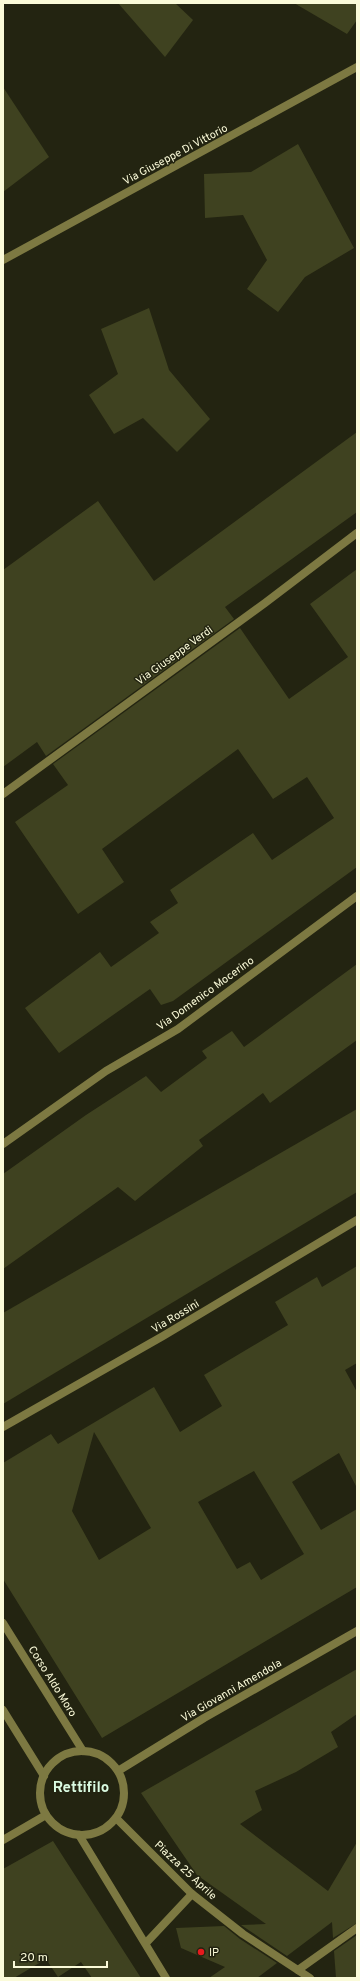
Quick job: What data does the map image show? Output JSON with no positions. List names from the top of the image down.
{
  "streets": {
    "street": [
      "Via Giuseppe Di Vittorio",
      "Via Giuseppe Verdi",
      "Via Domenico Mocerino",
      "Via Rossini",
      "Corso Aldo Moro",
      "Via Giovanni Amendola",
      "Piazza 25 Aprile"
    ]
  },
  "crossings": [
    ["Corso Aldo Moro", "Via Giovanni Amendola"],
    ["Corso Aldo Moro", "Piazza 25 Aprile"],
    ["Via Giovanni Amendola", "Piazza 25 Aprile"]
  ],
  "districts": ["Rettifilo"],
  "places": ["IP"],
  "scale_bar": "20 m"
}
